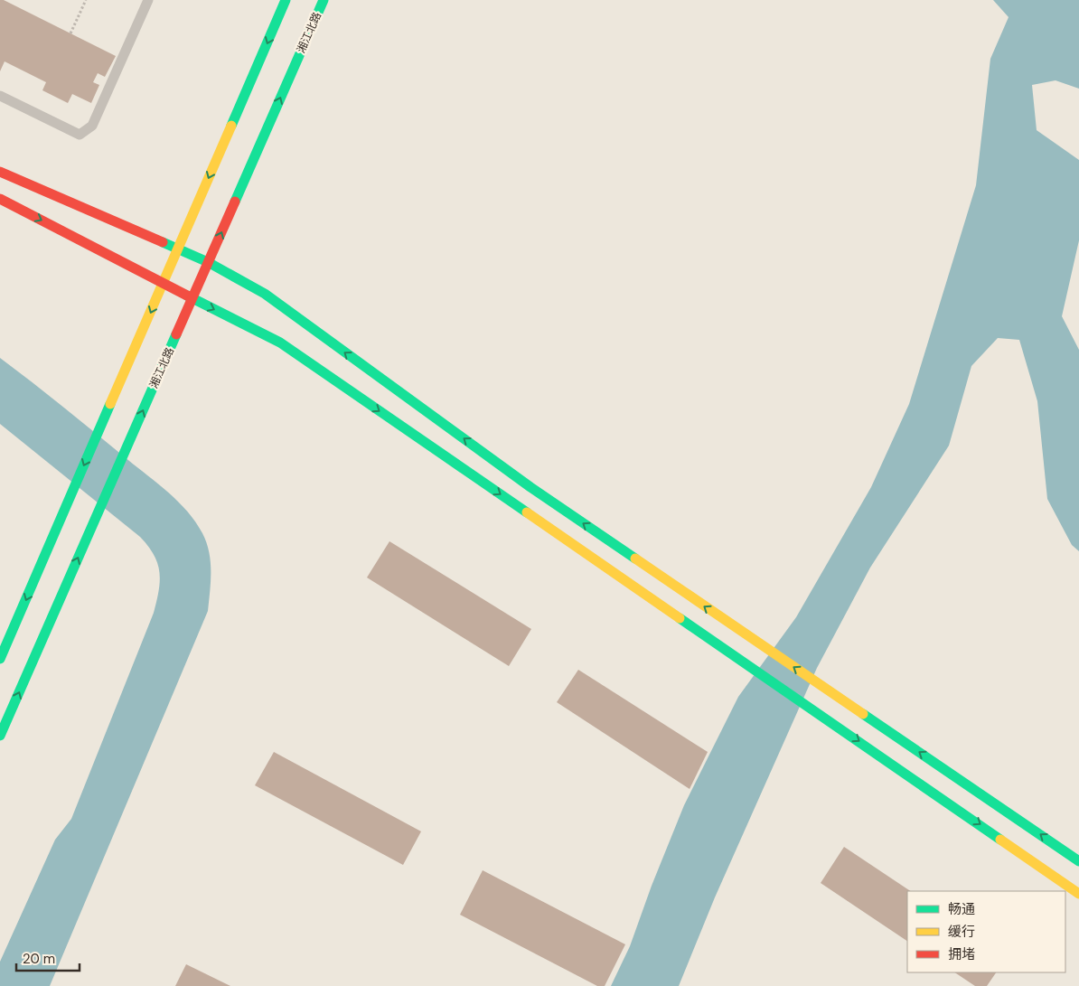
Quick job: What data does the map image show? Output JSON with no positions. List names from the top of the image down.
{
  "streets": {
    "street": ["湘江北路"]
  },
  "legend": ["畅通", "缓行", "拥堵"],
  "scale_bar": "20 m"
}
